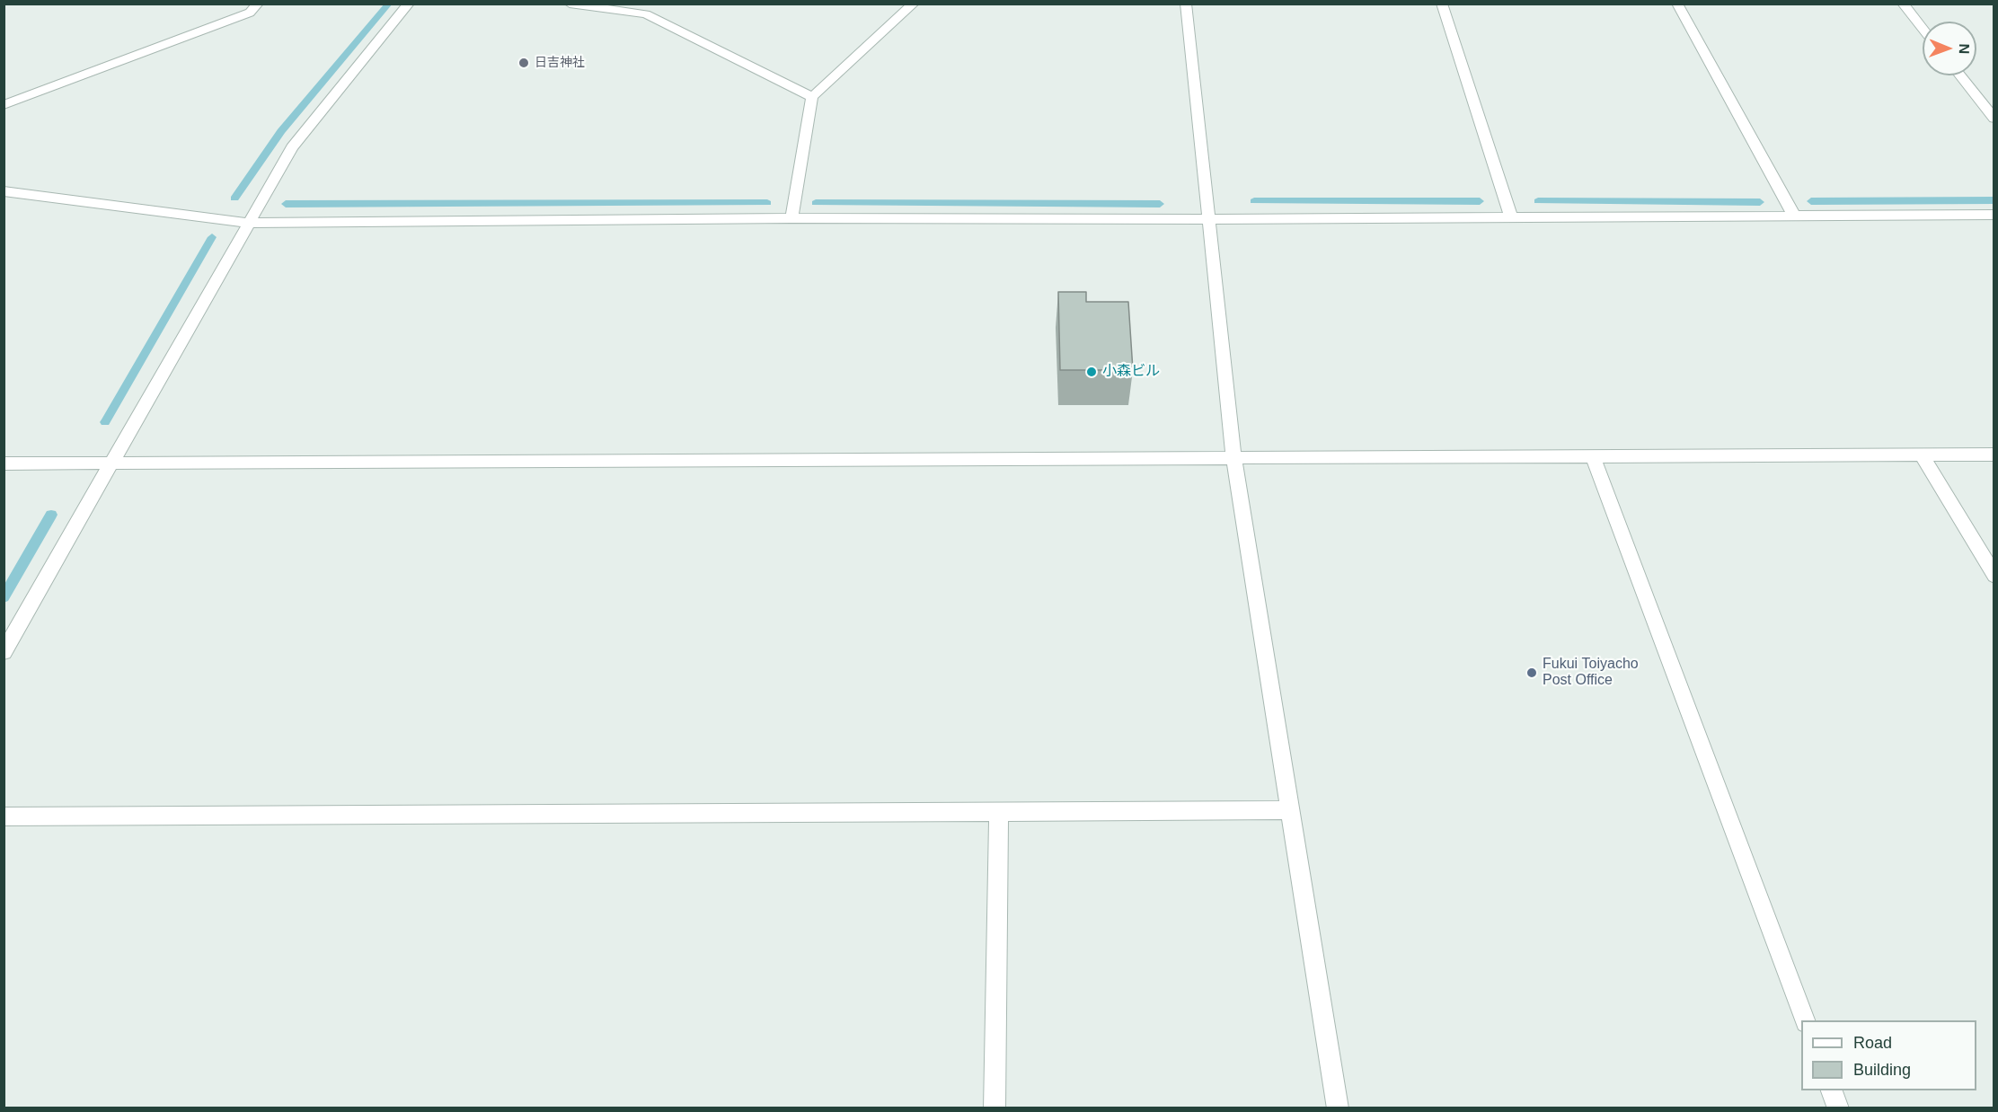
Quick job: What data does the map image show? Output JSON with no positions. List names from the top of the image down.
{
  "places": ["日吉神社", "小森ビル", "Fukui Toiyacho Post Office"],
  "legend": ["Road", "Building"],
  "north": "right"
}
